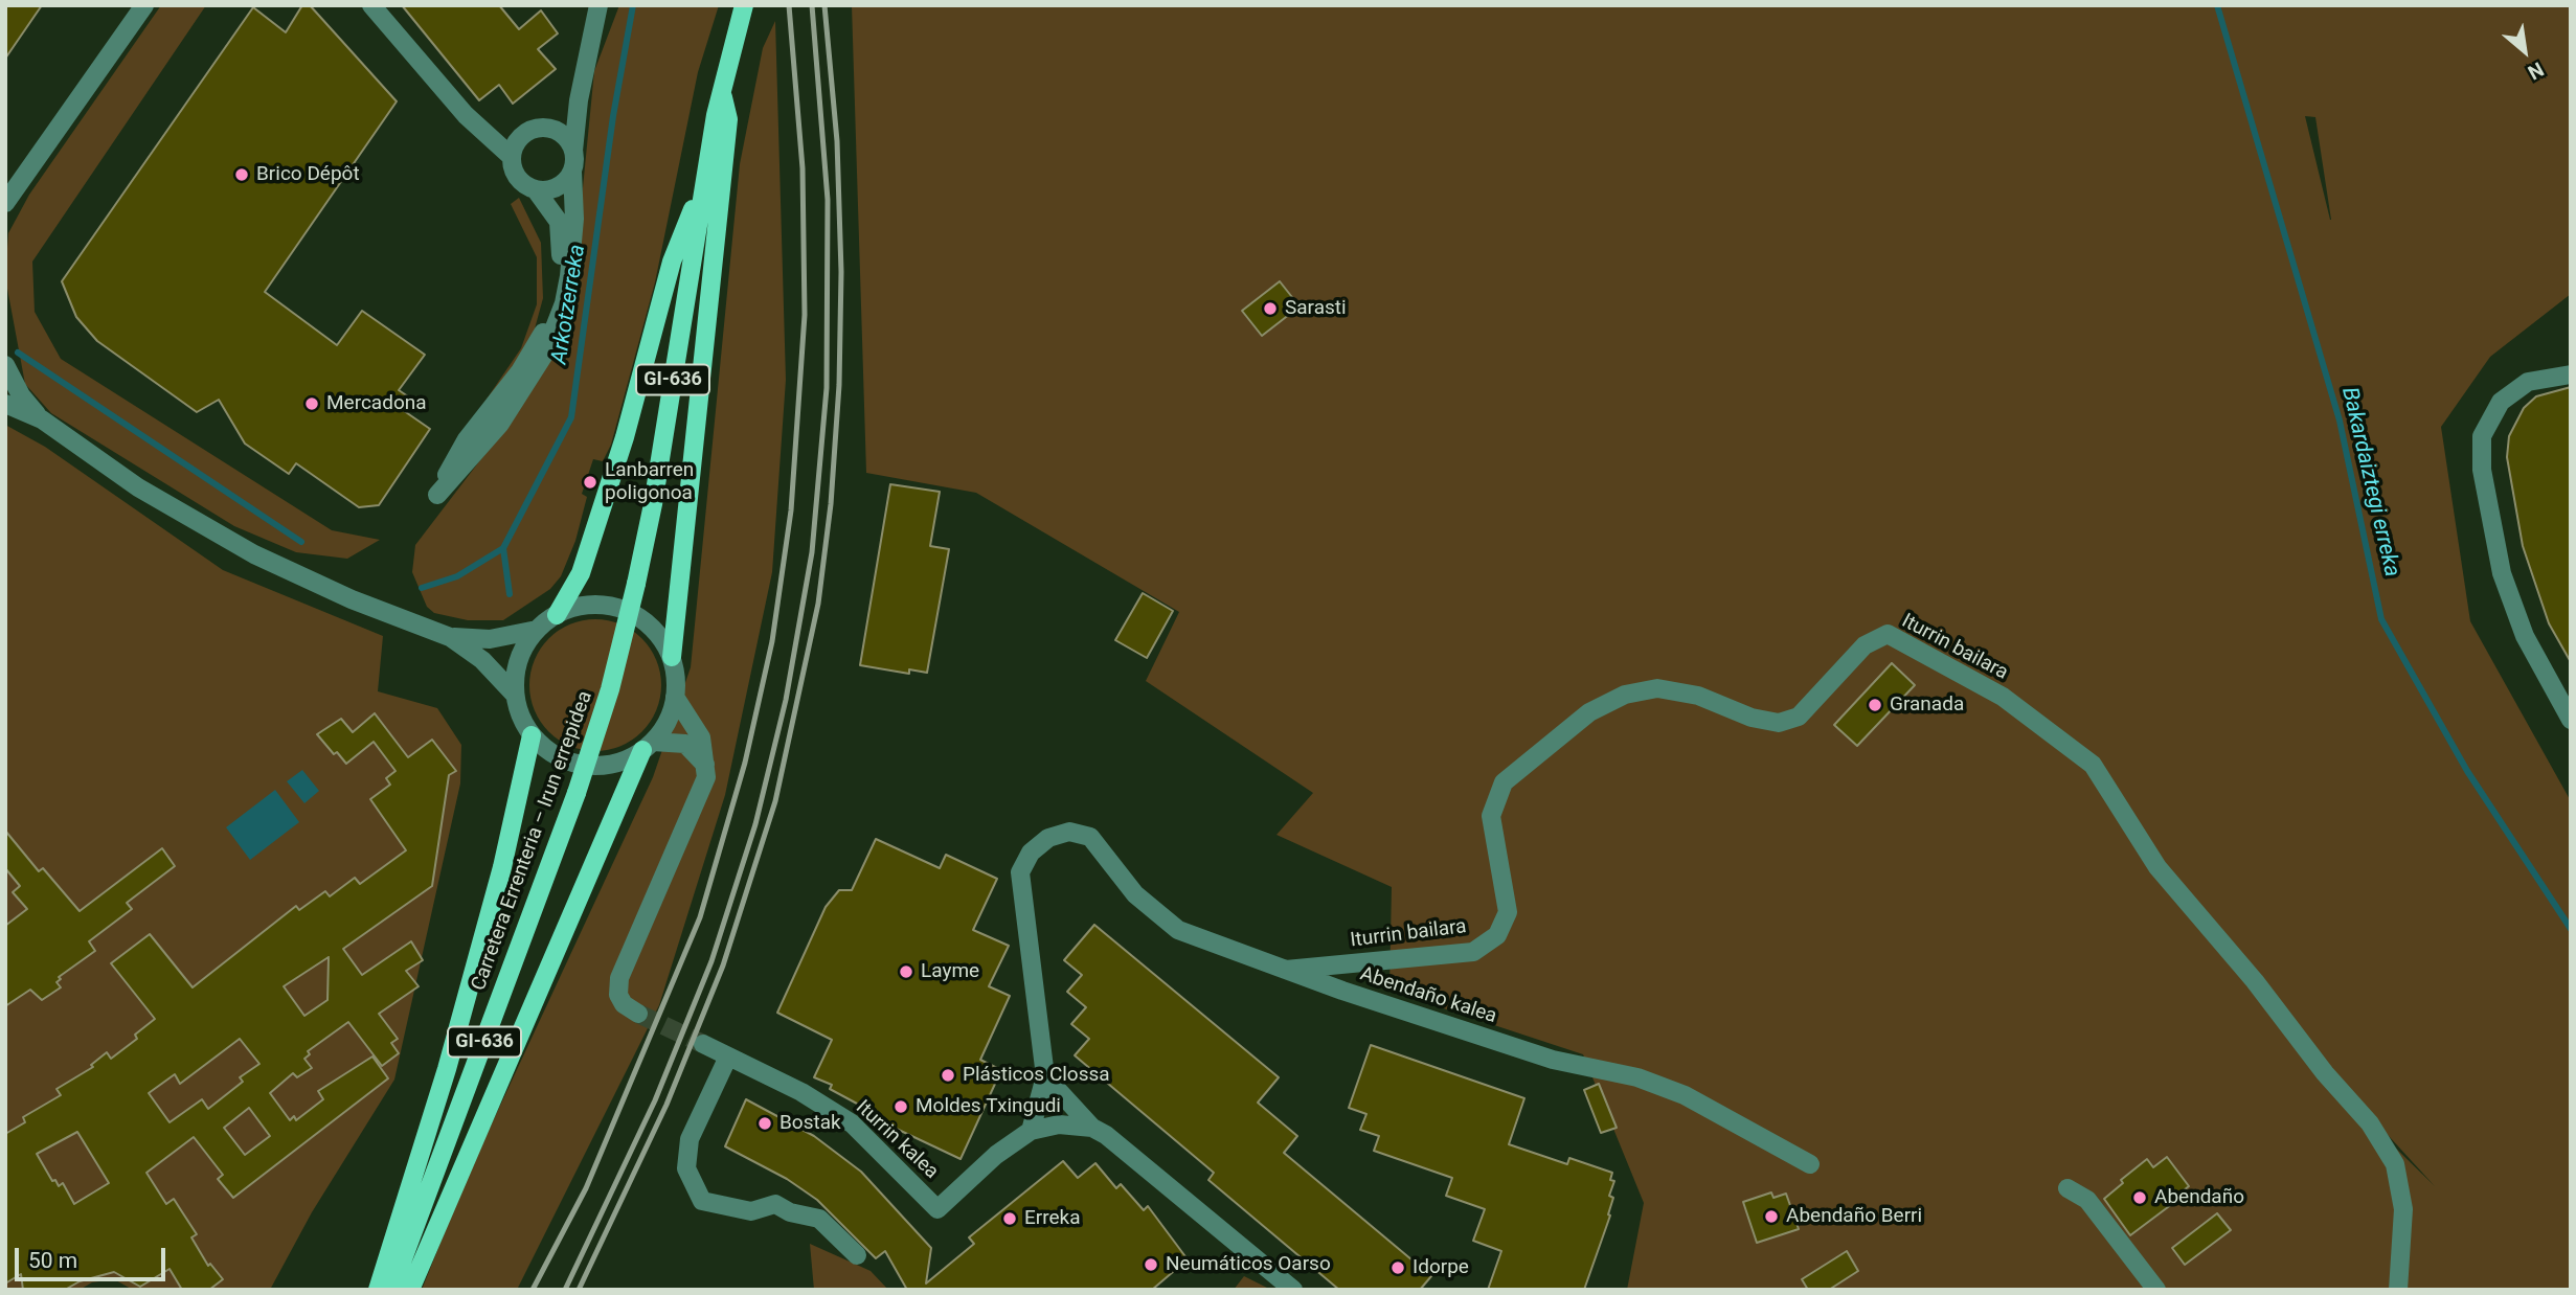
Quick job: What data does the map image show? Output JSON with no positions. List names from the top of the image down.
{
  "streets": {
    "main road": ["GI-636", "Carretera Errenteria – Irun errepidea"],
    "street": ["Iturrin bailara", "Abendaño kalea", "Iturrin kalea"]
  },
  "crossings": [
    ["Iturrin bailara", "Abendaño kalea"]
  ],
  "water": ["Arkotzerreka", "Bakardaiztegi erreka"],
  "places": [
    "Brico Dépôt",
    "Sarasti",
    "Mercadona",
    "Lanbarren poligonoa",
    "Granada",
    "Layme",
    "Plásticos Clossa",
    "Moldes Txingudi",
    "Bostak",
    "Abendaño",
    "Abendaño Berri",
    "Erreka",
    "Neumáticos Oarso",
    "Idorpe"
  ],
  "scale_bar": "50 m",
  "north": "bottom right"
}
